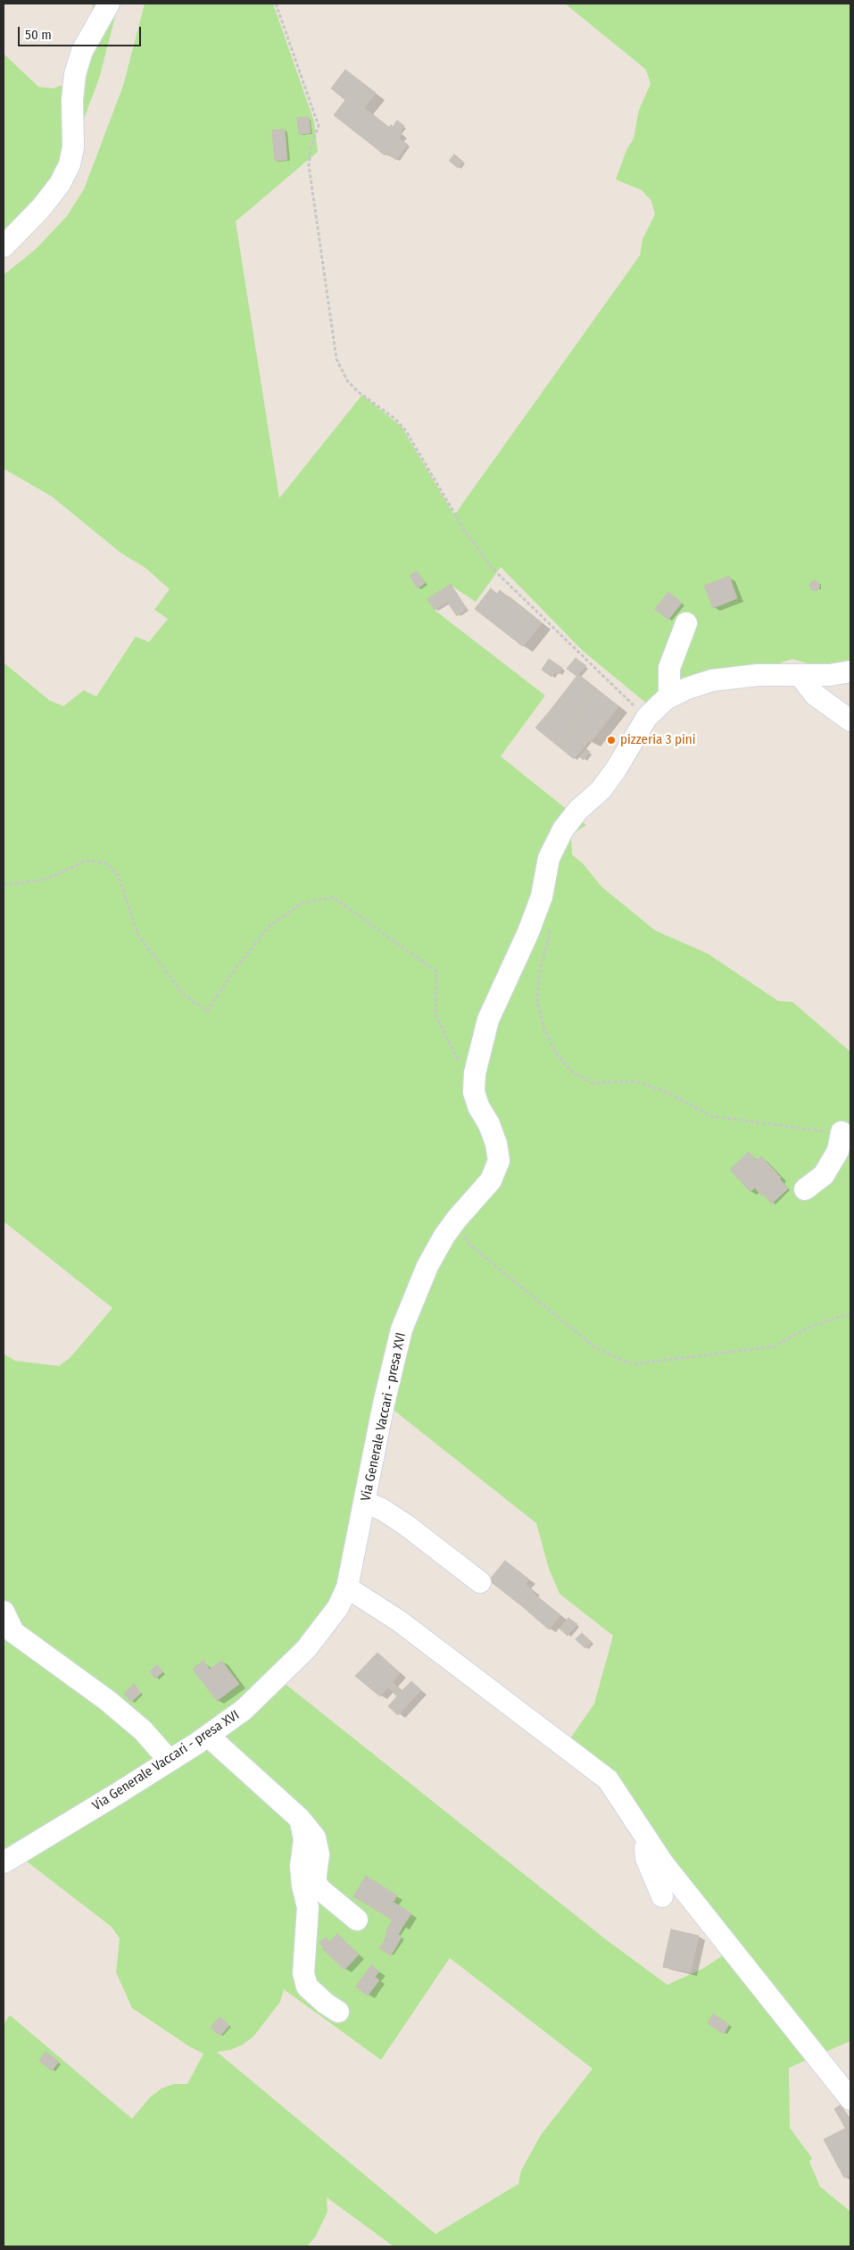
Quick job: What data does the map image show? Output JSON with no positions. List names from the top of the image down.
{
  "streets": {
    "street": ["Via Generale Vaccari - presa XVI"]
  },
  "places": ["pizzeria 3 pini"],
  "scale_bar": "50 m"
}
